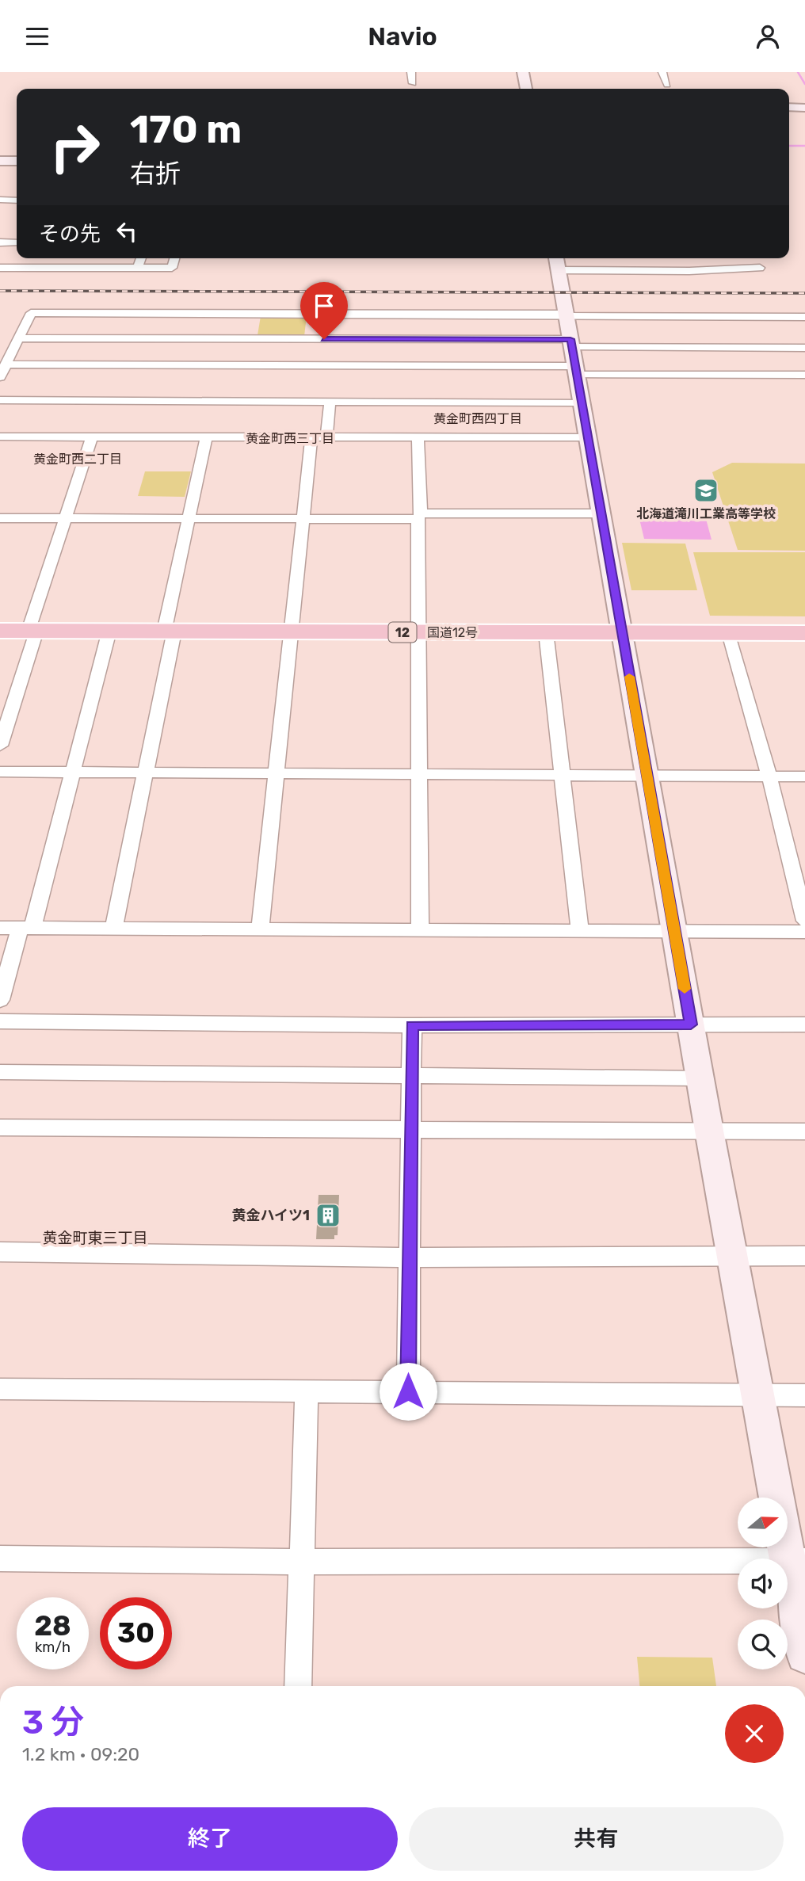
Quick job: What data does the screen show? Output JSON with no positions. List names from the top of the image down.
{
  "streets": {
    "highway": ["12", "国道12号"]
  },
  "districts": [
    "黄金町西四丁目",
    "黄金町西三丁目",
    "黄金町西二丁目",
    "黄金町東三丁目"
  ],
  "places": {
    "school or university": ["北海道滝川工業高等学校"],
    "building": ["黄金ハイツ1"]
  },
  "north": "right",
  "page": {
    "header": "Navio",
    "turn": ["170 m", "右折"],
    "then": "その先",
    "speed": "28 km/h",
    "limit": "30",
    "heading": ["3 分", "1.2 km · 09:20"],
    "buttons": ["終了", "共有"]
  }
}
